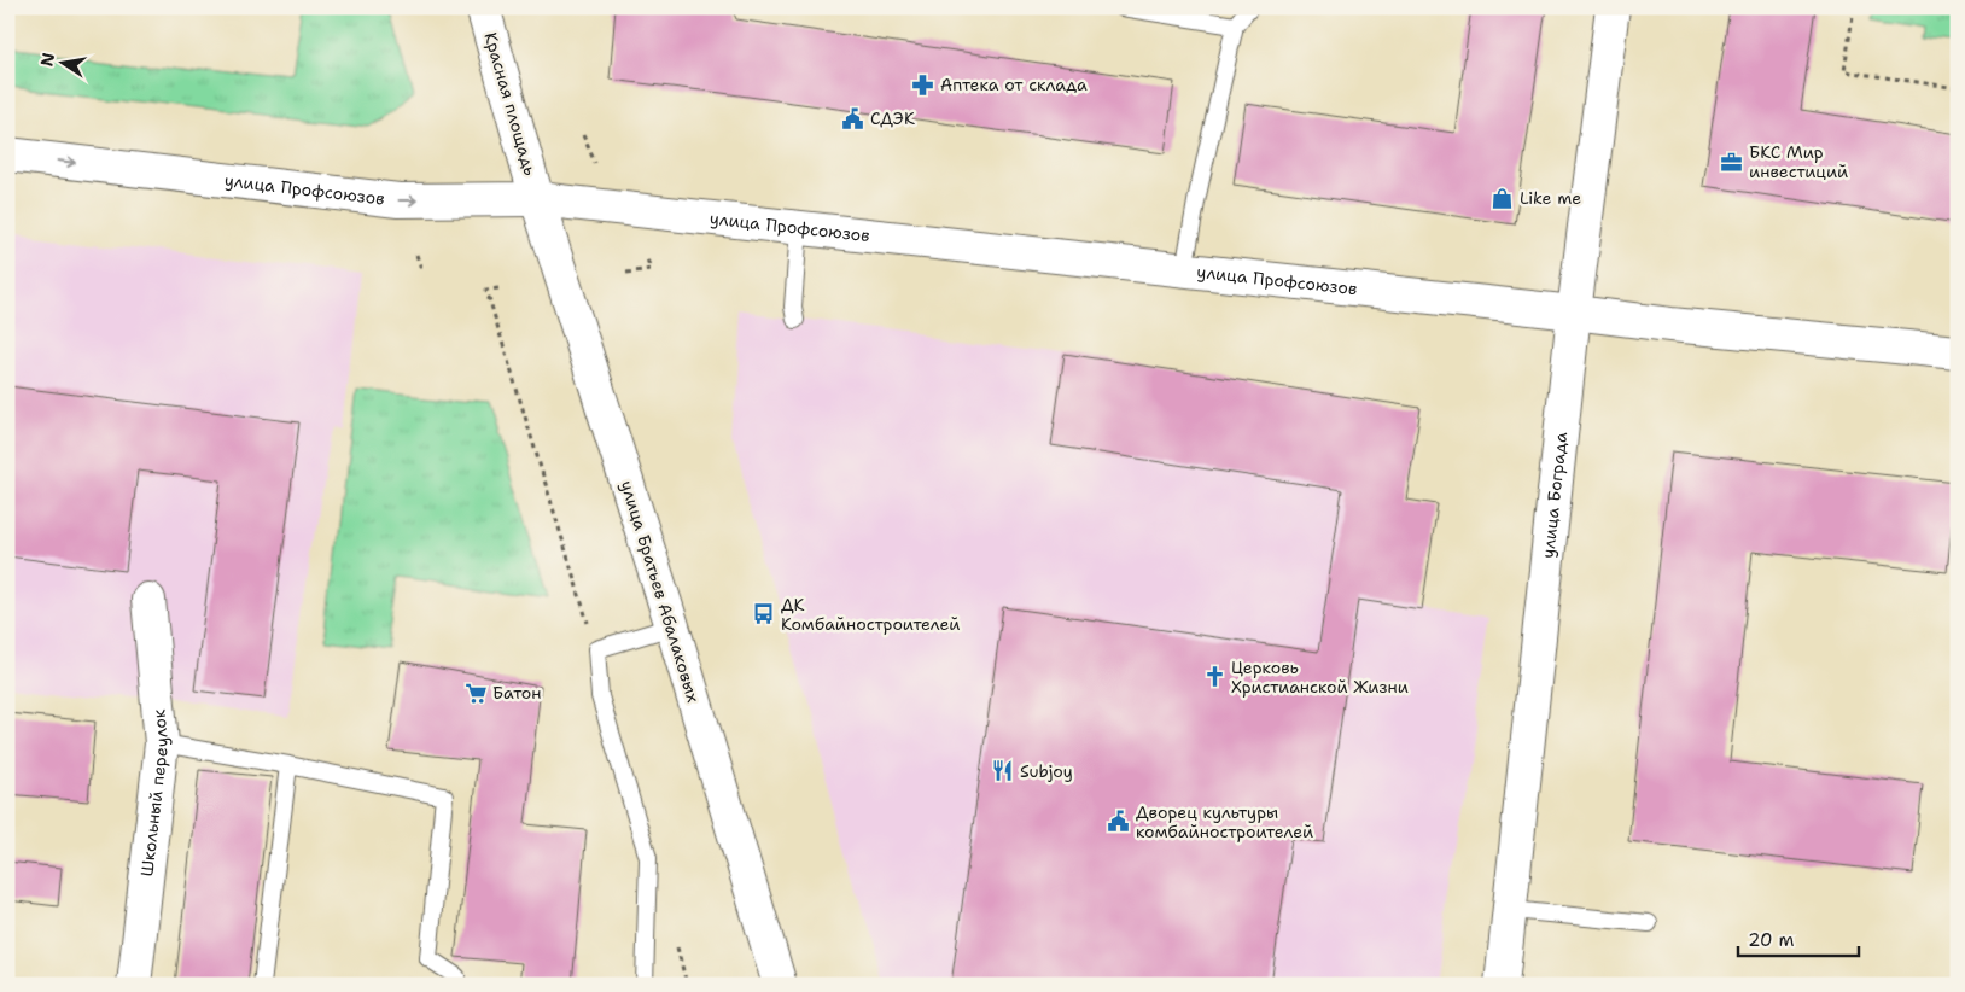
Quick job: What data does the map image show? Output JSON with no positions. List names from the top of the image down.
{
  "streets": {
    "street": [
      "Красная площадь",
      "улица Профсоюзов",
      "улица Бограда",
      "улица Братьев Абалаковых",
      "Школьный переулок"
    ]
  },
  "crossings": [
    ["Красная площадь", "улица Профсоюзов"],
    ["Красная площадь", "улица Братьев Абалаковых"],
    ["улица Профсоюзов", "улица Бограда"],
    ["улица Профсоюзов", "улица Братьев Абалаковых"]
  ],
  "places": {
    "pharmacy": ["Аптека от склада"],
    "public building": ["СДЭК", "Дворец культуры комбайностроителей"],
    "office": ["БКС Мир инвестиций"],
    "shop": ["Like me"],
    "bus stop": ["ДК Комбайностроителей"],
    "church": ["Церковь Христианской Жизни"],
    "supermarket": ["Батон"],
    "restaurant": ["Subjoy"]
  },
  "scale_bar": "20 m",
  "north": "left"
}
